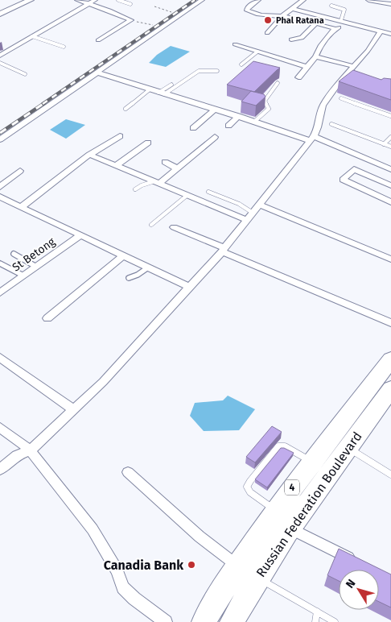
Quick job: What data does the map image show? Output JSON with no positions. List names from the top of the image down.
{
  "streets": {
    "highway": ["4", "Russian Federation Boulevard"],
    "street": ["St Betong"]
  },
  "places": ["Phal Ratana", "Canadia Bank"],
  "north": "top left"
}
